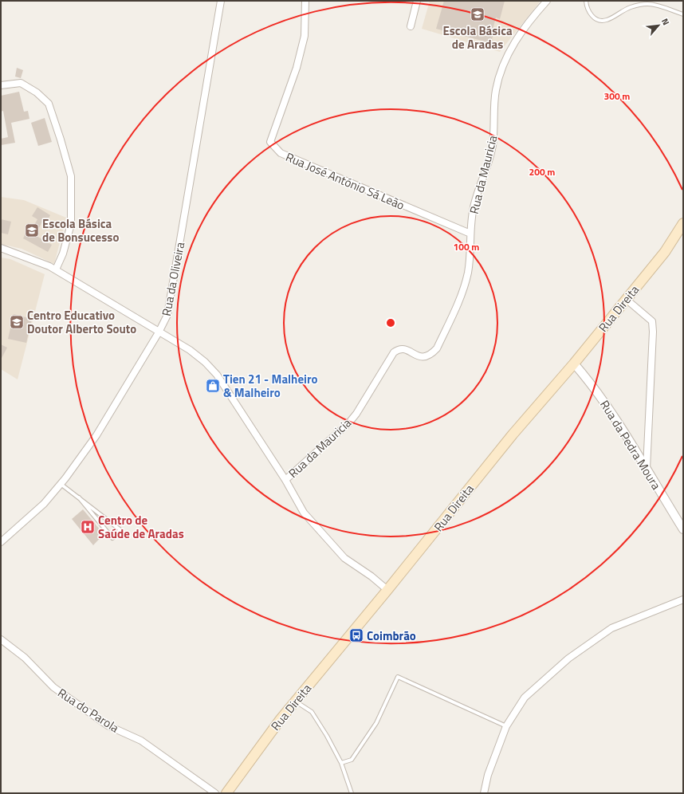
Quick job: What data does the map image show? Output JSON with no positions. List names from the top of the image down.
{
  "streets": {
    "main road": ["Rua Direita"],
    "street": [
      "Rua da Mauricia",
      "Rua José António Sá Leão",
      "Rua da Oliveira",
      "Rua da Pedra Moura",
      "Rua do Parola"
    ]
  },
  "crossings": [
    ["Rua da Mauricia", "Rua José António Sá Leão"],
    ["Rua Direita", "Rua da Pedra Moura"]
  ],
  "places": {
    "school or university": ["Escola Básica de Aradas", "Escola Básica de Bonsucesso", "Centro Educativo Doutor Alberto Souto"],
    "shop": ["Tien 21 - Malheiro & Malheiro"],
    "hospital": ["Centro de Saúde de Aradas"],
    "bus stop": ["Coimbrão"]
  },
  "north": "top right",
  "rings": ["300 m", "200 m", "100 m"]
}
